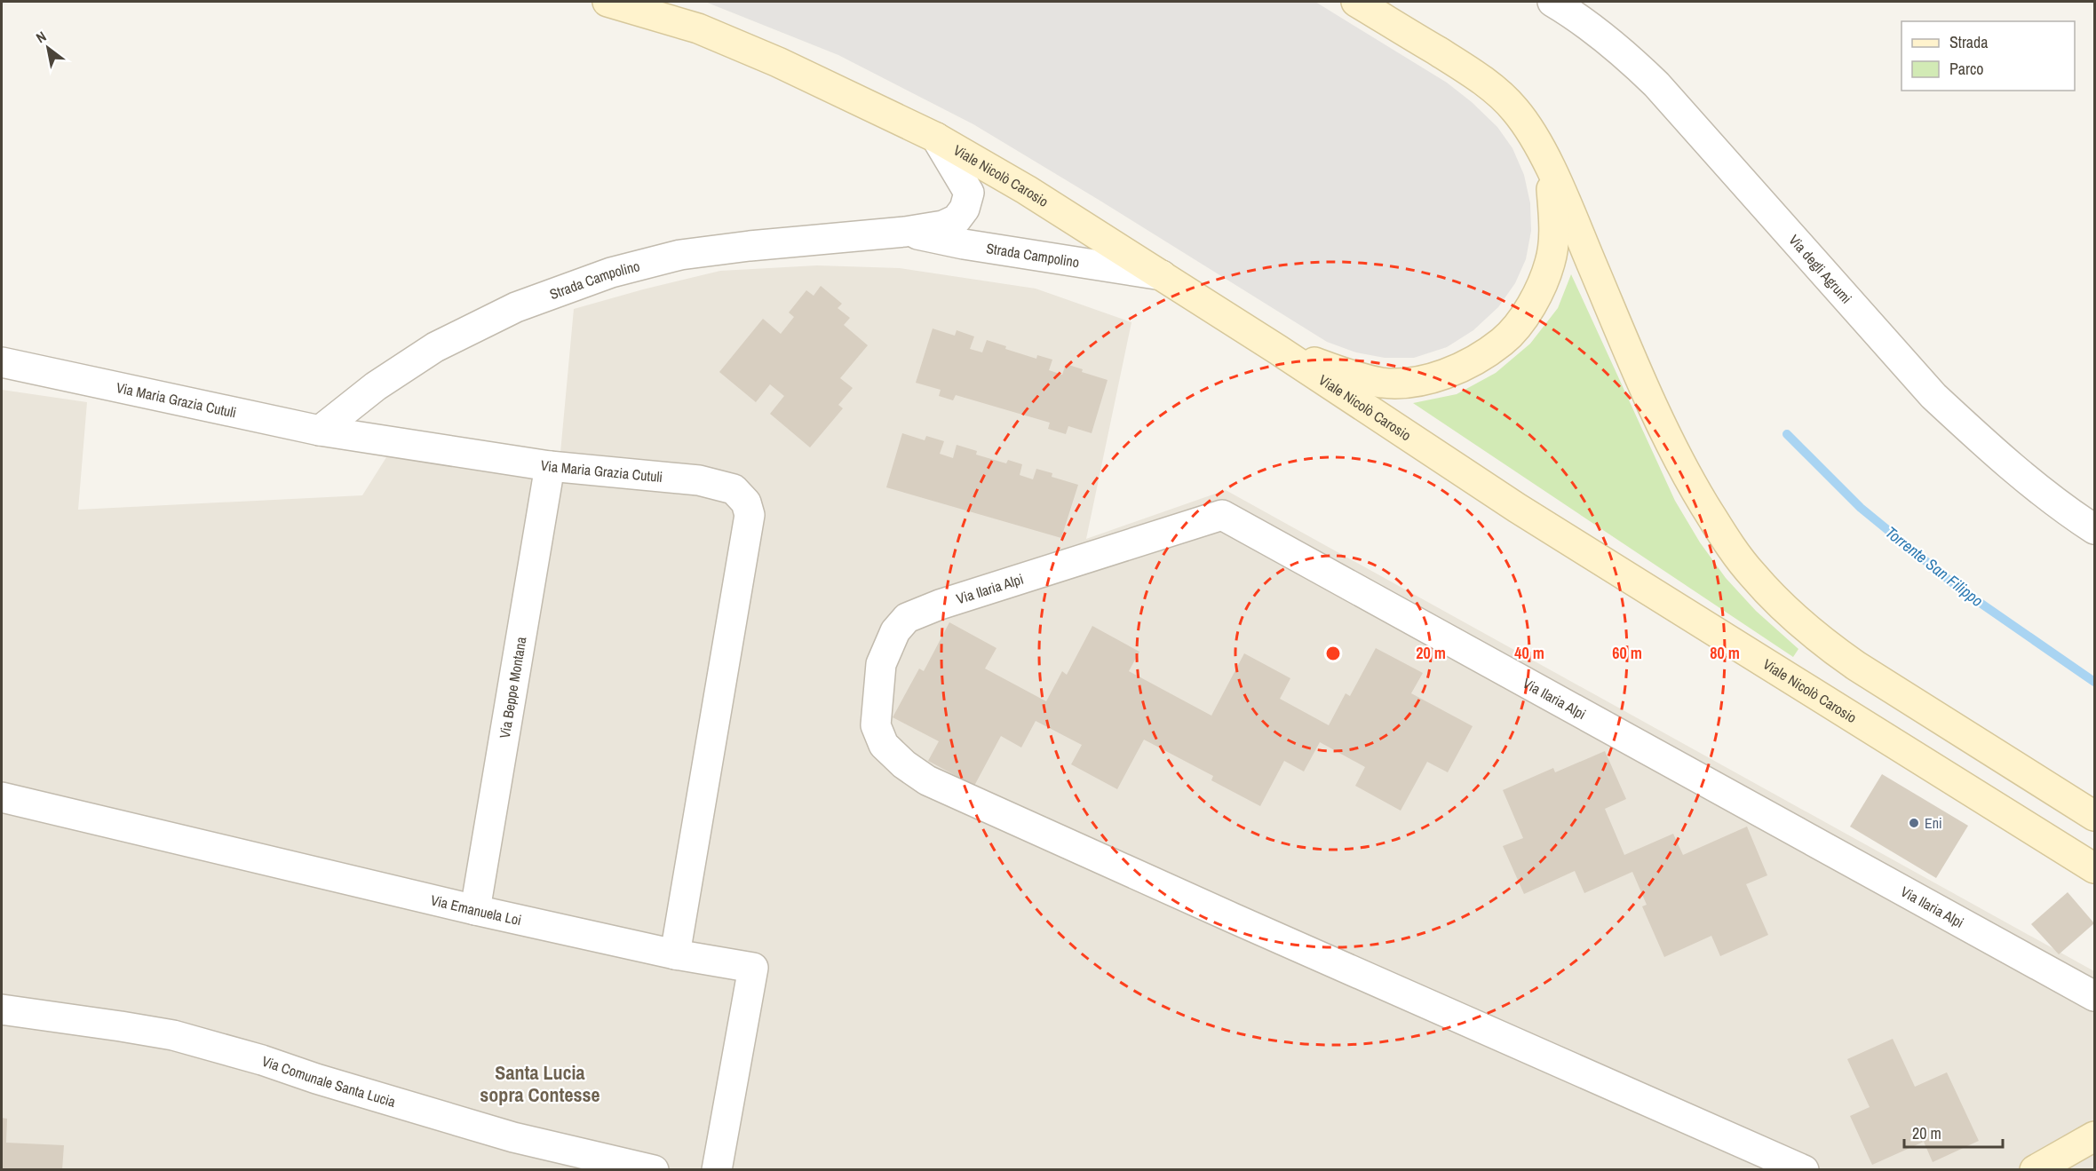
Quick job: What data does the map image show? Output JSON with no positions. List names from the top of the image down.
{
  "streets": {
    "main road": ["Viale Nicolò Carosio"],
    "street": [
      "Strada Campolino",
      "Via degli Agrumi",
      "Via Maria Grazia Cutuli",
      "Via Ilaria Alpi",
      "Via Beppe Montana",
      "Via Emanuela Loi",
      "Via Comunale Santa Lucia"
    ]
  },
  "crossings": [
    ["Viale Nicolò Carosio", "Strada Campolino"],
    ["Strada Campolino", "Via Maria Grazia Cutuli"],
    ["Via Maria Grazia Cutuli", "Via Beppe Montana"],
    ["Via Maria Grazia Cutuli", "Via Emanuela Loi"],
    ["Via Beppe Montana", "Via Emanuela Loi"]
  ],
  "districts": ["Santa Lucia sopra Contesse"],
  "water": ["Torrente San Filippo"],
  "places": ["Eni"],
  "legend": ["Strada", "Parco"],
  "scale_bar": "20 m",
  "north": "top left",
  "rings": [
    "20 m",
    "40 m",
    "60 m",
    "80 m"
  ]
}
